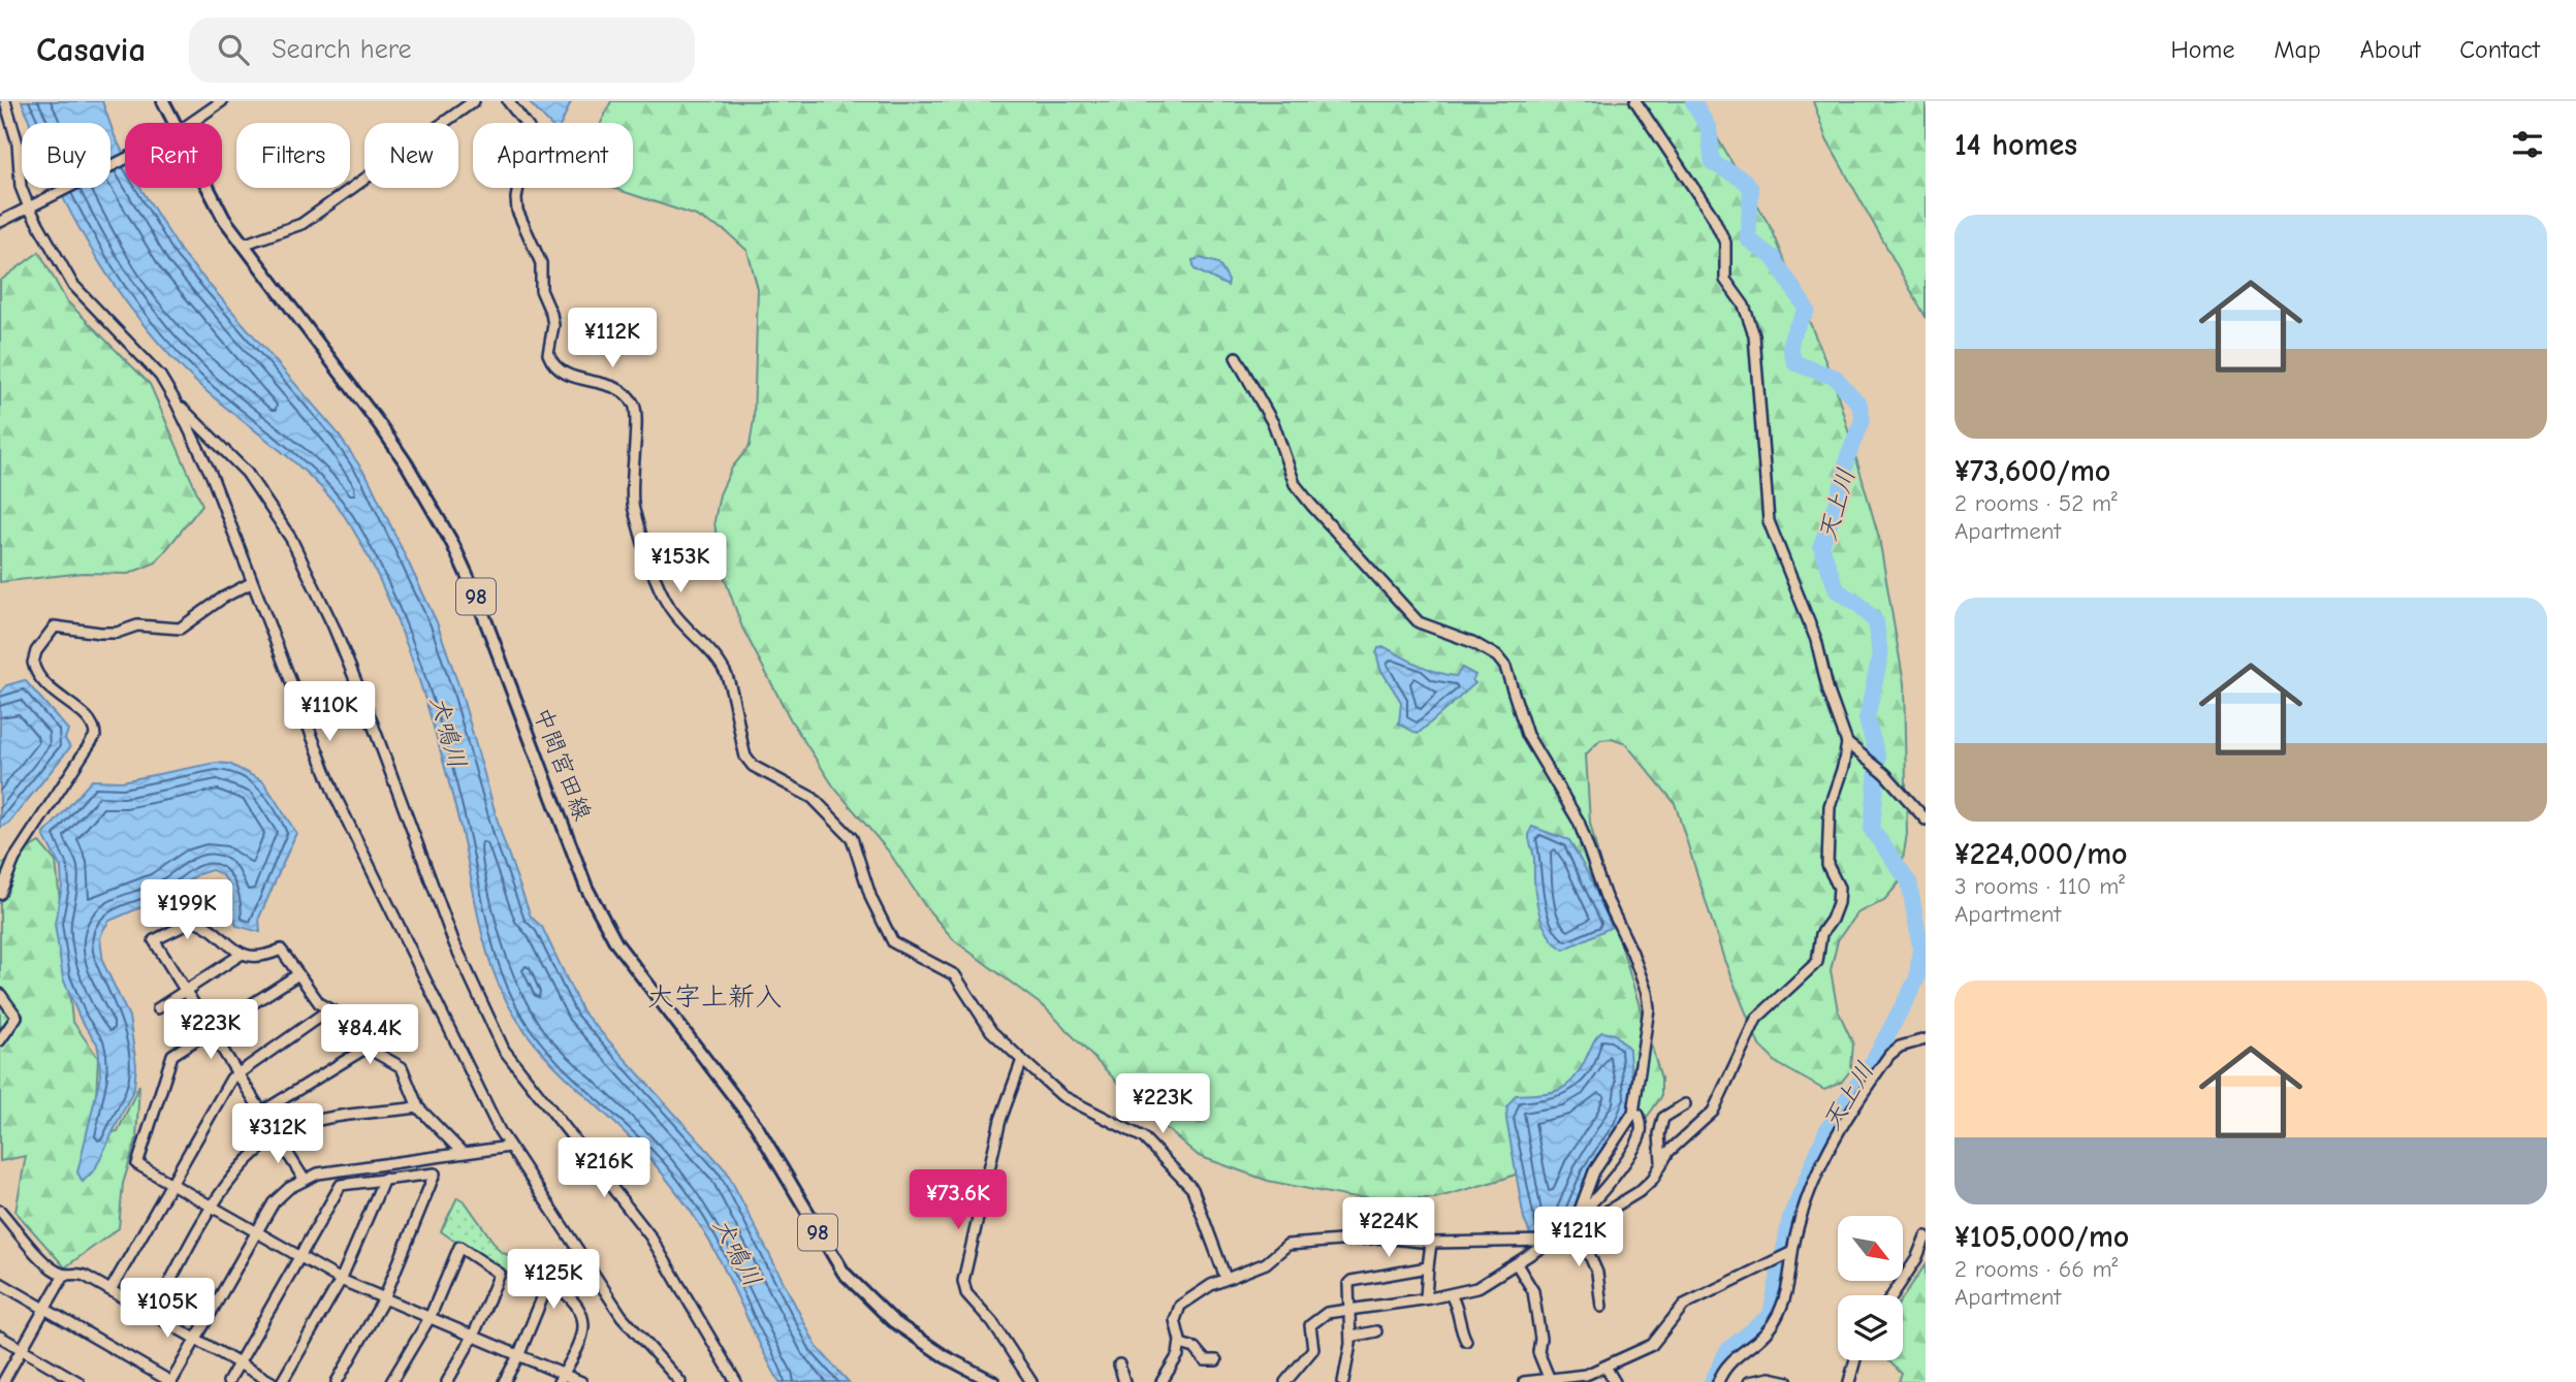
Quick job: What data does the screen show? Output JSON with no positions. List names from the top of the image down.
{
  "streets": {
    "main road": ["98", "中間宮田線"]
  },
  "districts": ["大字上新入"],
  "water": ["天上川", "犬鳴川"],
  "north": "bottom right",
  "page": {
    "header": "Casavia",
    "search": "Search here",
    "nav": [
      "Home",
      "Map",
      "About",
      "Contact"
    ],
    "heading": "14 homes",
    "chip": [
      "Buy",
      "Rent",
      "Filters",
      "New",
      "Apartment"
    ],
    "list": [
      {
        "name": "¥73,600/mo",
        "note": "2 rooms · 52 m² · Apartment"
      },
      {
        "name": "¥224,000/mo",
        "note": "3 rooms · 110 m² · Apartment"
      },
      {
        "name": "¥105,000/mo",
        "note": "2 rooms · 66 m² · Apartment"
      }
    ],
    "price": [
      "¥112K",
      "¥153K",
      "¥110K",
      "¥199K",
      "¥223K",
      "¥84.4K",
      "¥223K",
      "¥312K",
      "¥216K",
      "¥73.6K",
      "¥224K",
      "¥121K",
      "¥125K",
      "¥105K"
    ]
  }
}
